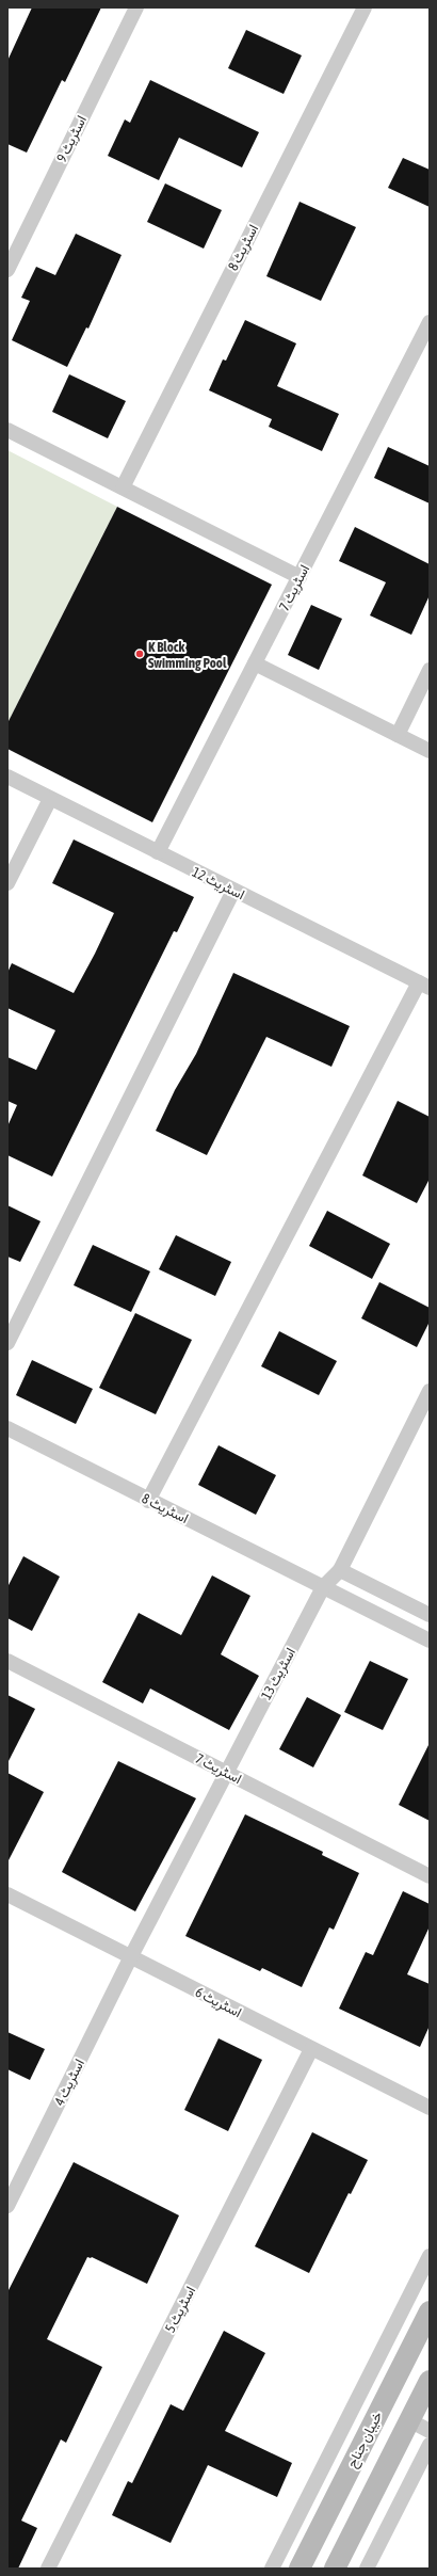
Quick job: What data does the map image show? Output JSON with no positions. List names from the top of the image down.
{
  "streets": {
    "main road": ["خیبان جناح"],
    "street": [
      "اسٹریٹ 9",
      "اسٹریٹ 8",
      "اسٹریٹ 7",
      "اسٹریٹ 12",
      "اسٹریٹ 13",
      "اسٹریٹ 6",
      "اسٹریٹ 4",
      "اسٹریٹ 5"
    ]
  },
  "crossings": [
    ["اسٹریٹ 8", "اسٹریٹ 13"],
    ["اسٹریٹ 7", "اسٹریٹ 12"],
    ["اسٹریٹ 7", "اسٹریٹ 13"],
    ["اسٹریٹ 13", "اسٹریٹ 6"],
    ["اسٹریٹ 13", "اسٹریٹ 4"],
    ["اسٹریٹ 6", "اسٹریٹ 4"],
    ["اسٹریٹ 6", "اسٹریٹ 5"]
  ],
  "places": ["K Block Swimming Pool"]
}
